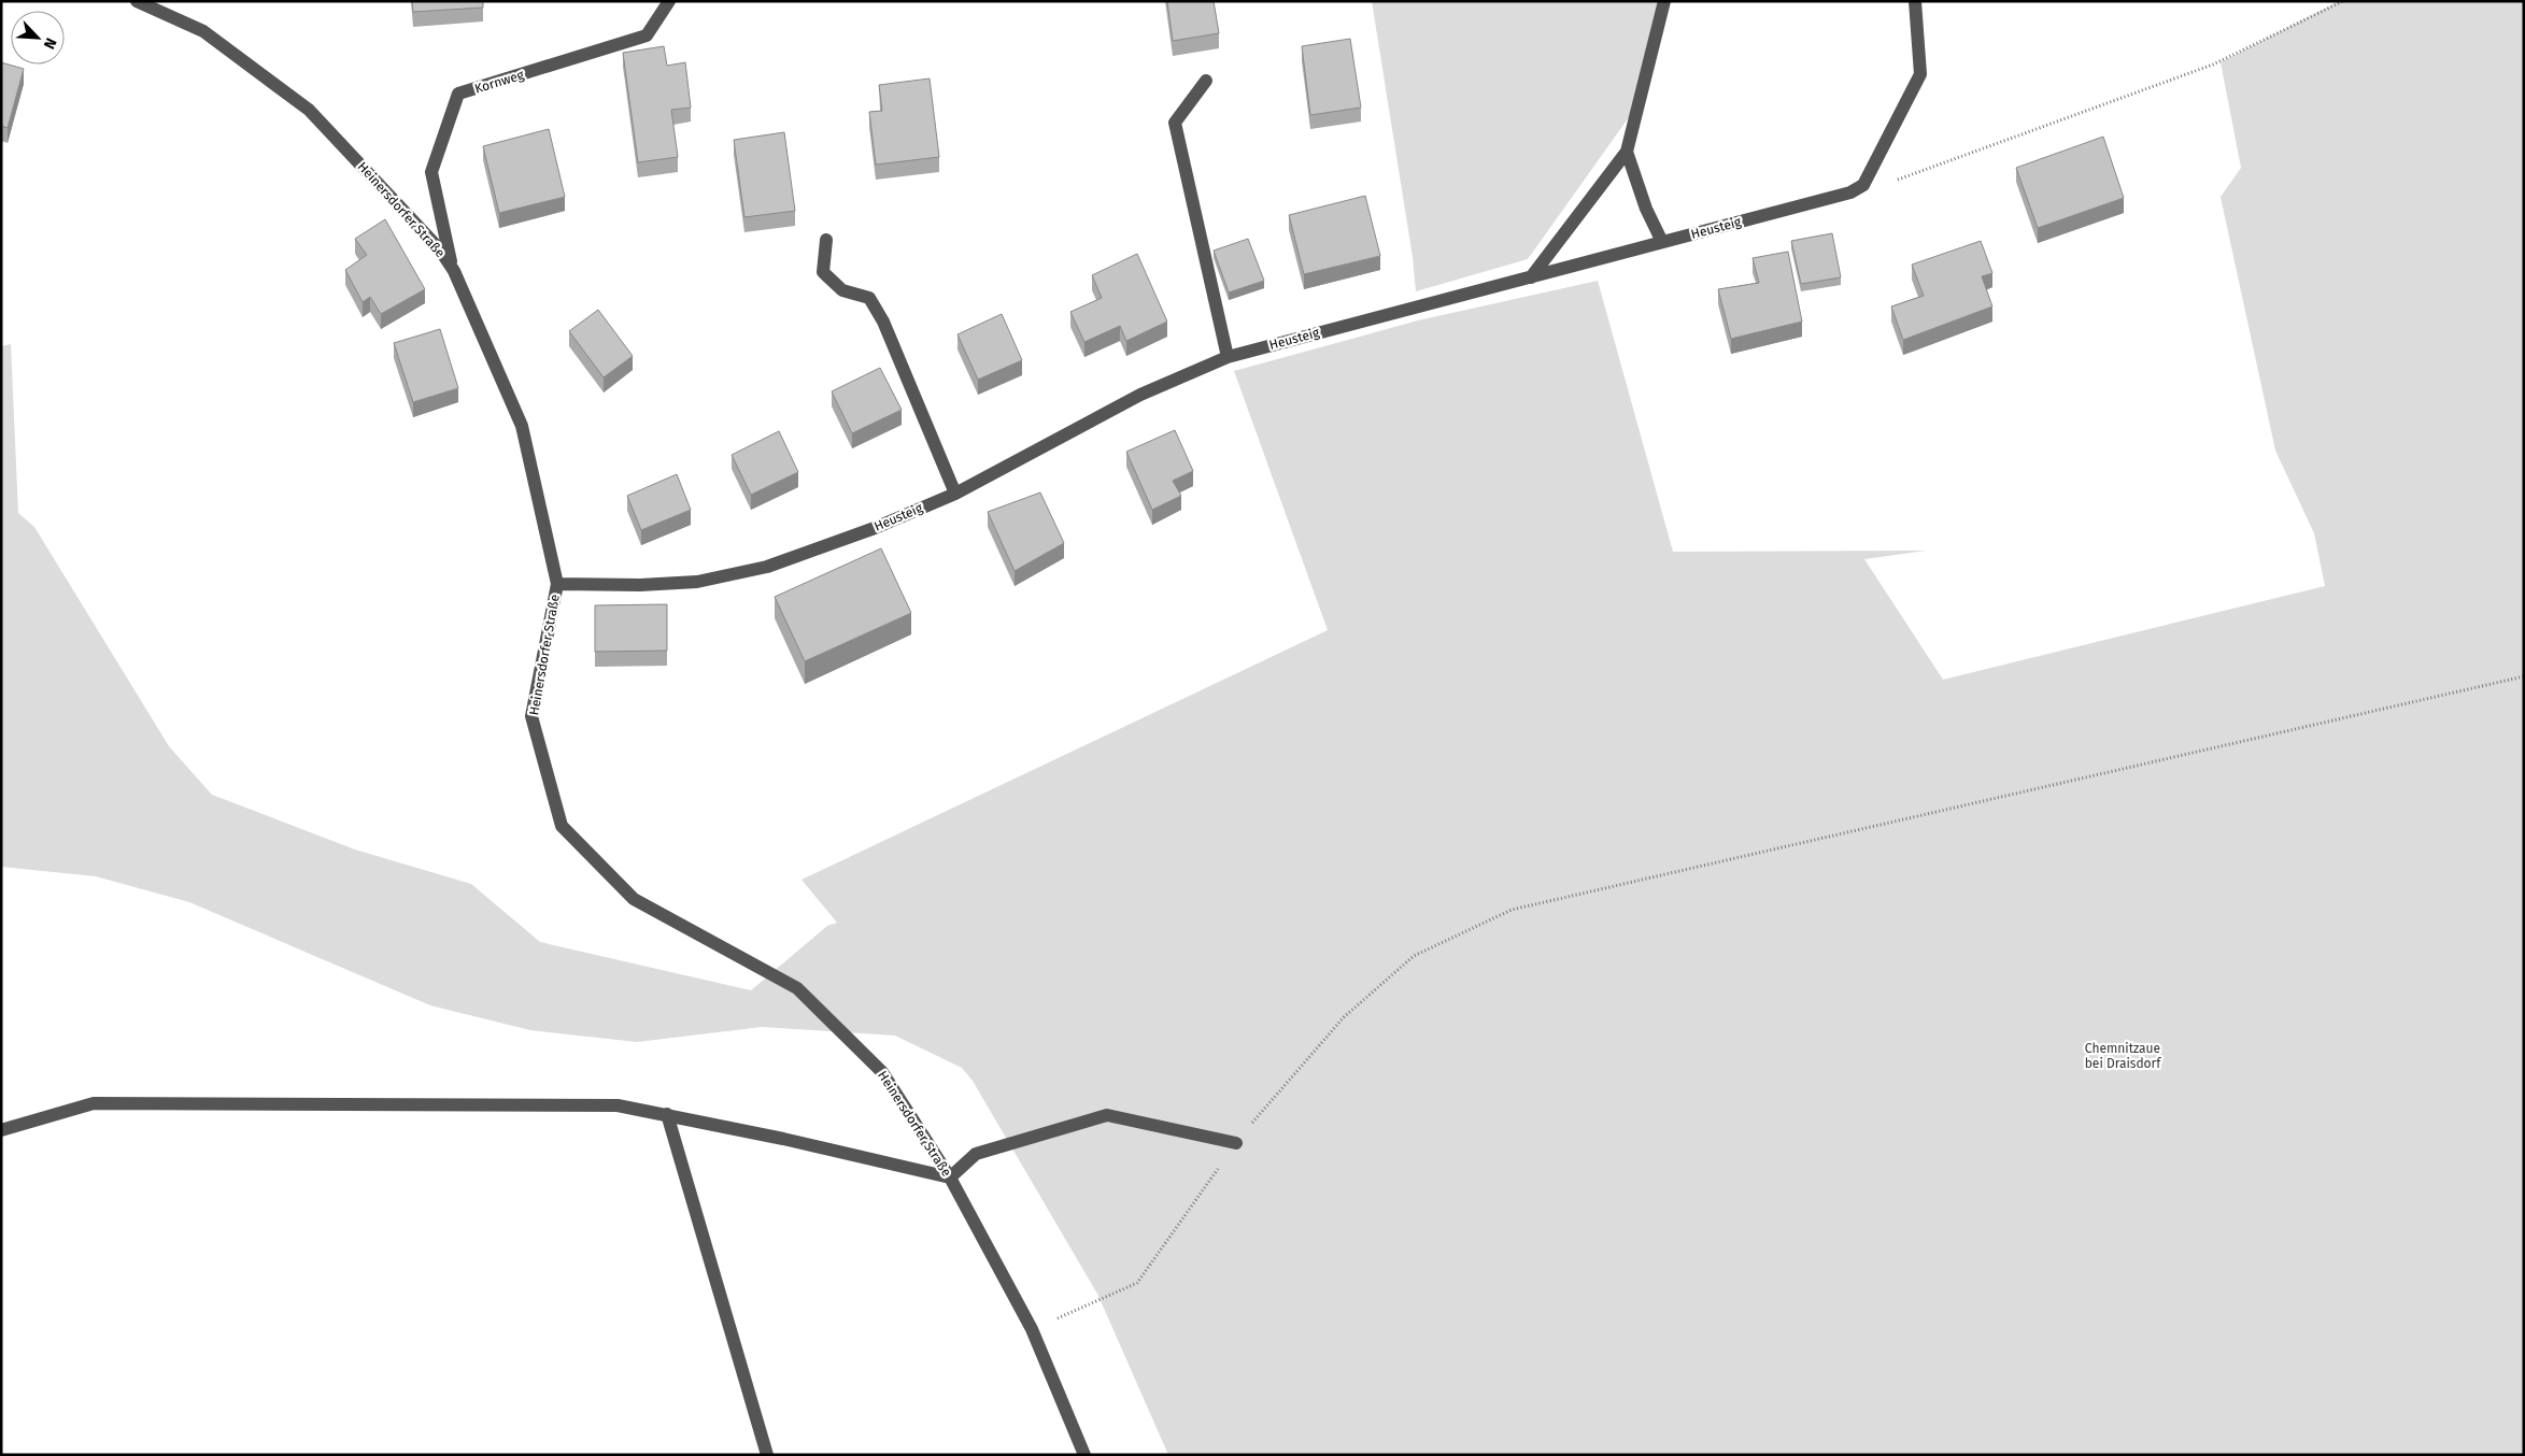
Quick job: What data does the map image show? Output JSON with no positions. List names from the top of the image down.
{
  "streets": {
    "street": ["Kornweg", "Heinersdorfer Straße", "Heusteig"]
  },
  "crossings": [
    ["Kornweg", "Heinersdorfer Straße"],
    ["Heinersdorfer Straße", "Heusteig"]
  ],
  "parks": ["Chemnitzaue bei Draisdorf"],
  "north": "bottom right"
}
